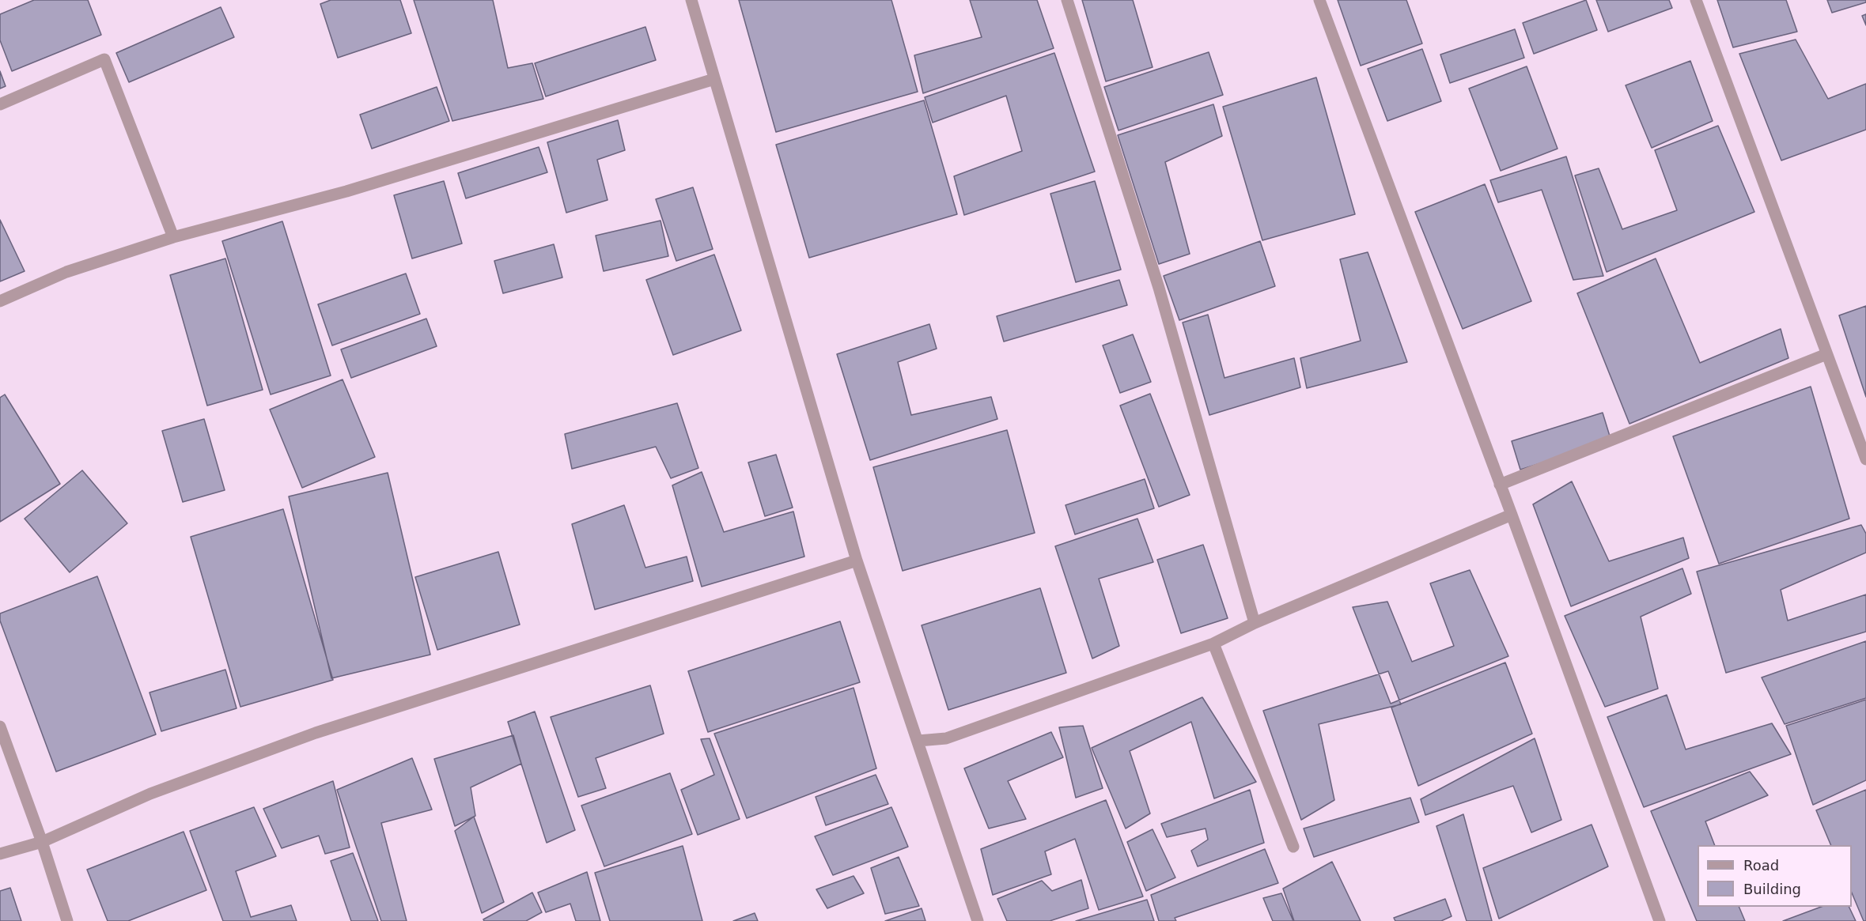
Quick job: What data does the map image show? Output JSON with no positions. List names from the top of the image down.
{
  "legend": ["Road", "Building"]
}
